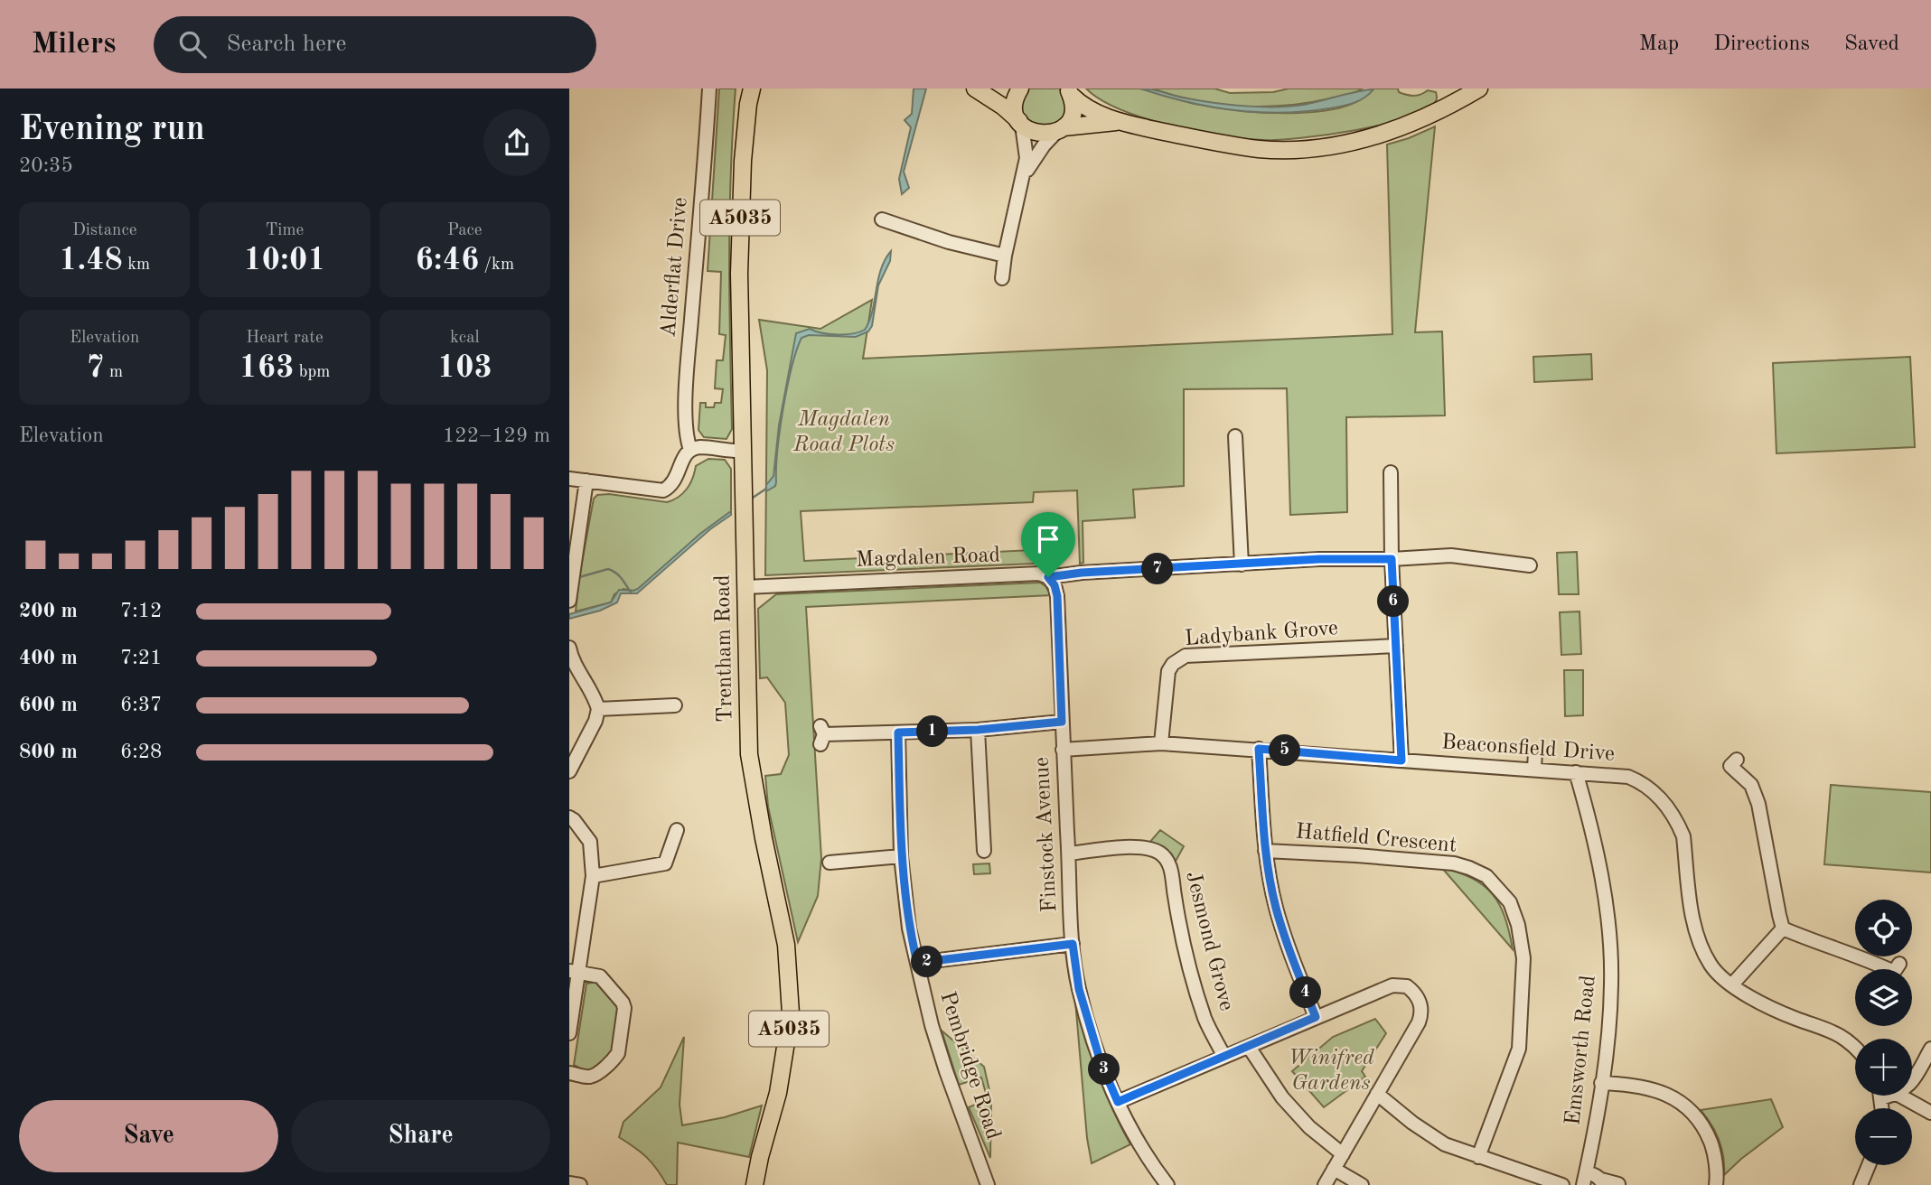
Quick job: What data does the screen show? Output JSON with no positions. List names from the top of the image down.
{
  "streets": {
    "main road": ["A5035", "Trentham Road"],
    "street": [
      "Alderflat Drive",
      "Magdalen Road",
      "Ladybank Grove",
      "Beaconsfield Drive",
      "Finstock Avenue",
      "Hatfield Crescent",
      "Jesmond Grove",
      "Emsworth Road",
      "Pembridge Road"
    ]
  },
  "crossings": [
    ["Magdalen Road", "Trentham Road"],
    ["Magdalen Road", "Finstock Avenue"],
    ["Ladybank Grove", "Beaconsfield Drive"],
    ["Beaconsfield Drive", "Finstock Avenue"],
    ["Beaconsfield Drive", "Emsworth Road"],
    ["Finstock Avenue", "Jesmond Grove"]
  ],
  "parks": ["Magdalen Road Plots", "Winifred Gardens"],
  "page": {
    "header": "Milers",
    "search": "Search here",
    "nav": ["Map", "Directions", "Saved"],
    "heading": ["Evening run", "20:35"],
    "stats": [
      ["Distance", "1.48 km"],
      ["Time", "10:01"],
      ["Pace", "6:46 /km"],
      ["Elevation", "7 m"],
      ["Heart rate", "163 bpm"],
      ["kcal", "103"]
    ],
    "chart": ["Elevation", "122–129 m"],
    "pins": [
      "7",
      "6",
      "1",
      "5",
      "2",
      "4",
      "3"
    ],
    "list": [
      {
        "name": "200 m",
        "note": "7:12"
      },
      {
        "name": "400 m",
        "note": "7:21"
      },
      {
        "name": "600 m",
        "note": "6:37"
      },
      {
        "name": "800 m",
        "note": "6:28"
      }
    ],
    "map_buttons": ["+", "−"],
    "buttons": ["Save", "Share"]
  }
}
